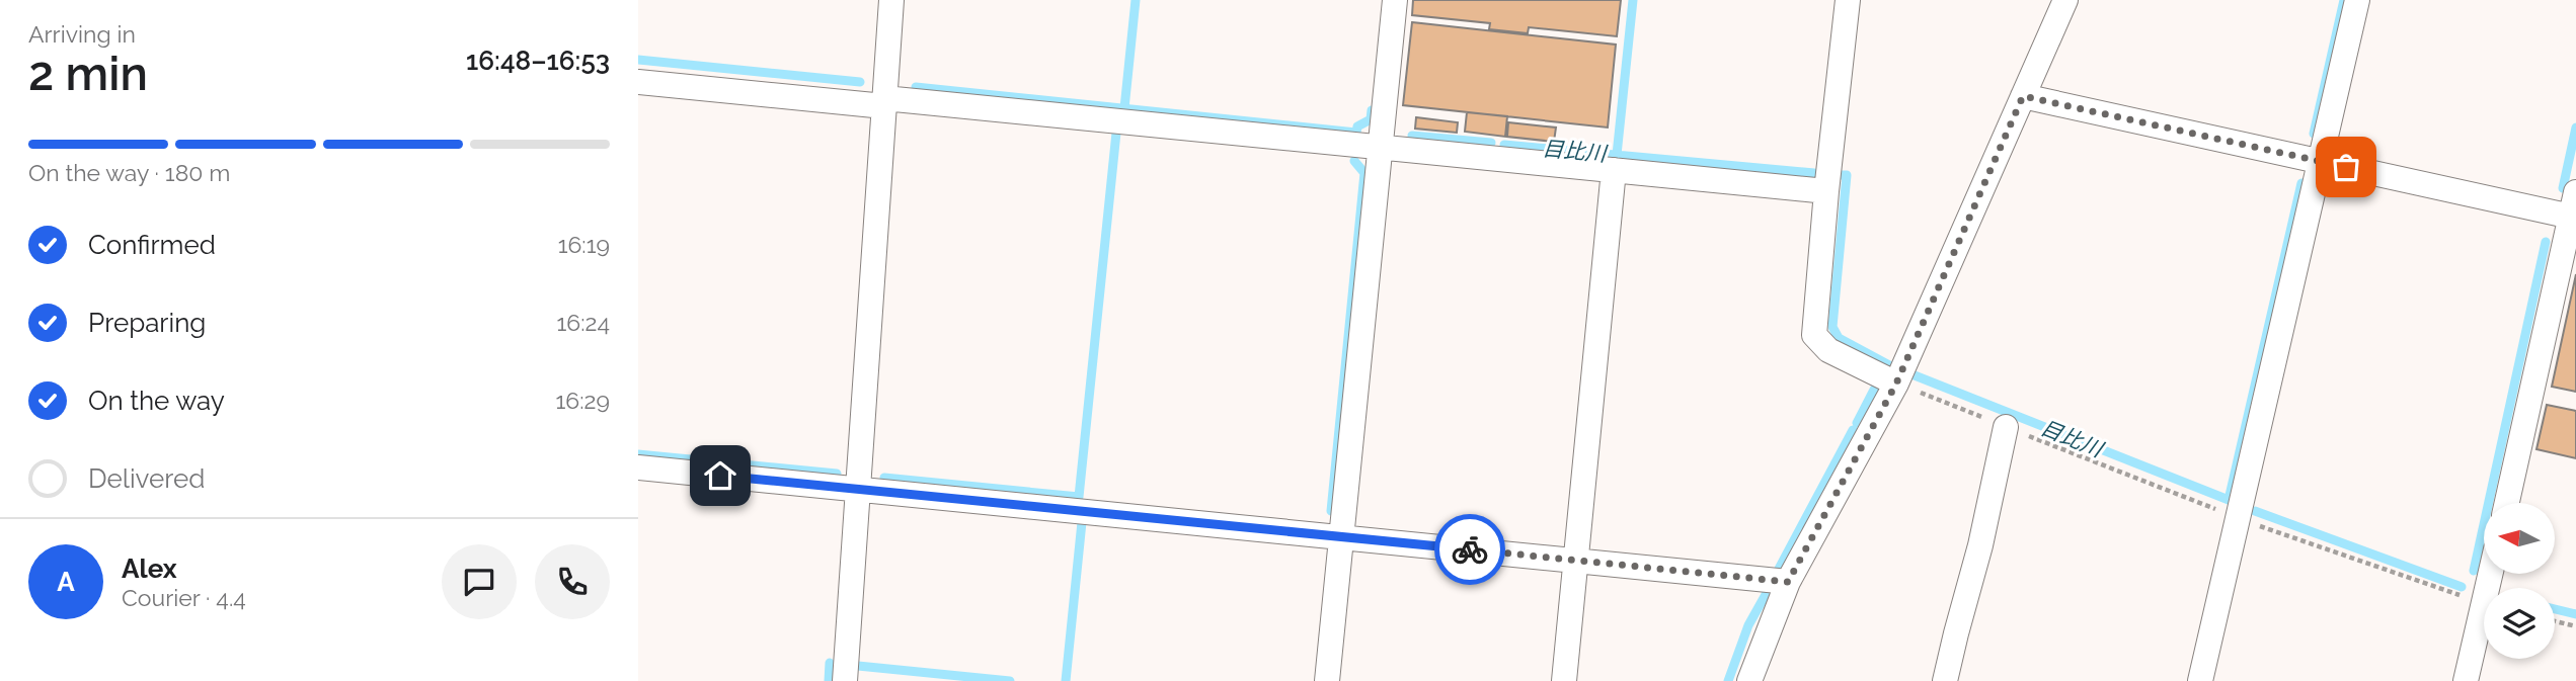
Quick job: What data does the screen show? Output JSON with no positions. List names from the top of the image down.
{
  "water": ["目比川"],
  "north": "left",
  "page": {
    "heading": ["2 min", "Arriving in", "16:48–16:53"],
    "panel": ["Alex", "Courier · 4.4"],
    "bar": "On the way · 180 m",
    "list": [
      ["Confirmed", "16:19"],
      ["Preparing", "16:24"],
      ["On the way", "16:29"],
      "Delivered"
    ],
    "round": "A"
  }
}
